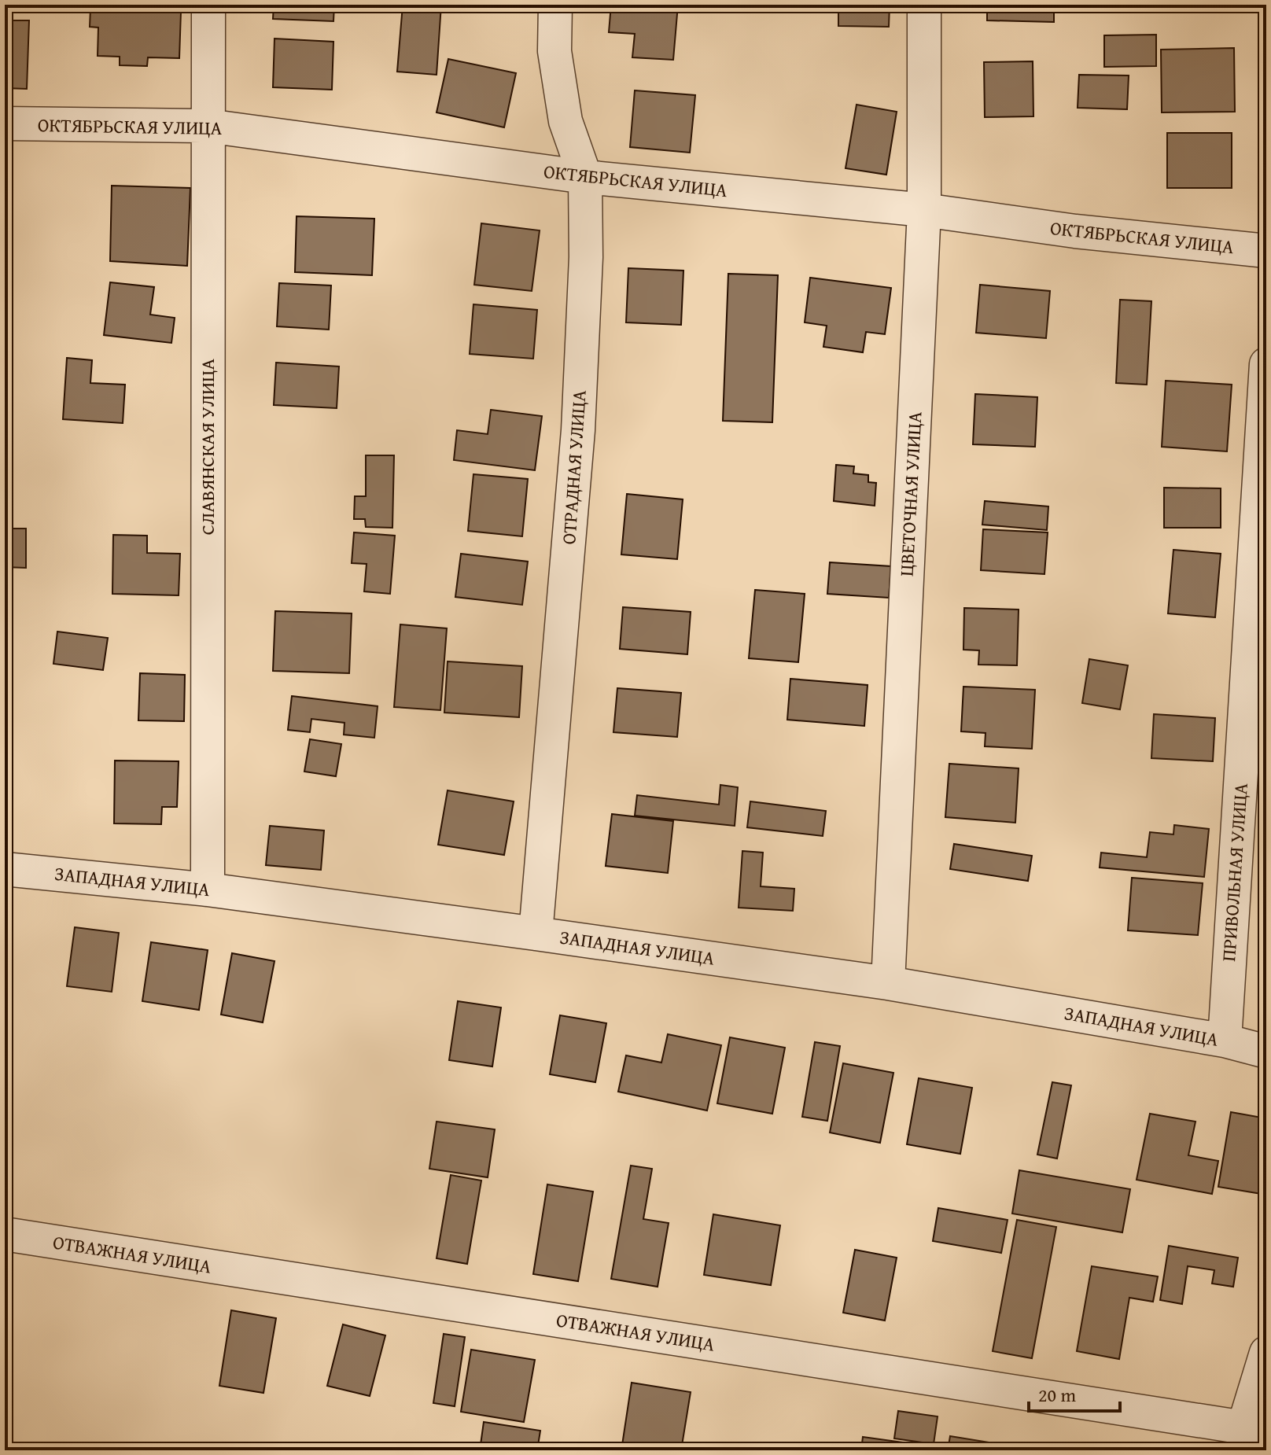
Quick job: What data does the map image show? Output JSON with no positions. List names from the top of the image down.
{
  "streets": {
    "street": [
      "ОКТЯБРЬСКАЯ УЛИЦА",
      "СЛАВЯНСКАЯ УЛИЦА",
      "ОТРАДНАЯ УЛИЦА",
      "ЦВЕТОЧНАЯ УЛИЦА",
      "ПРИВОЛЬНАЯ УЛИЦА",
      "ЗАПАДНАЯ УЛИЦА",
      "ОТВАЖНАЯ УЛИЦА"
    ]
  },
  "crossings": [
    ["ОКТЯБРЬСКАЯ УЛИЦА", "СЛАВЯНСКАЯ УЛИЦА"],
    ["ОКТЯБРЬСКАЯ УЛИЦА", "ОТРАДНАЯ УЛИЦА"],
    ["ОКТЯБРЬСКАЯ УЛИЦА", "ЦВЕТОЧНАЯ УЛИЦА"],
    ["СЛАВЯНСКАЯ УЛИЦА", "ЗАПАДНАЯ УЛИЦА"],
    ["ОТРАДНАЯ УЛИЦА", "ЗАПАДНАЯ УЛИЦА"],
    ["ЦВЕТОЧНАЯ УЛИЦА", "ЗАПАДНАЯ УЛИЦА"],
    ["ПРИВОЛЬНАЯ УЛИЦА", "ЗАПАДНАЯ УЛИЦА"]
  ],
  "scale_bar": "20 m"
}
